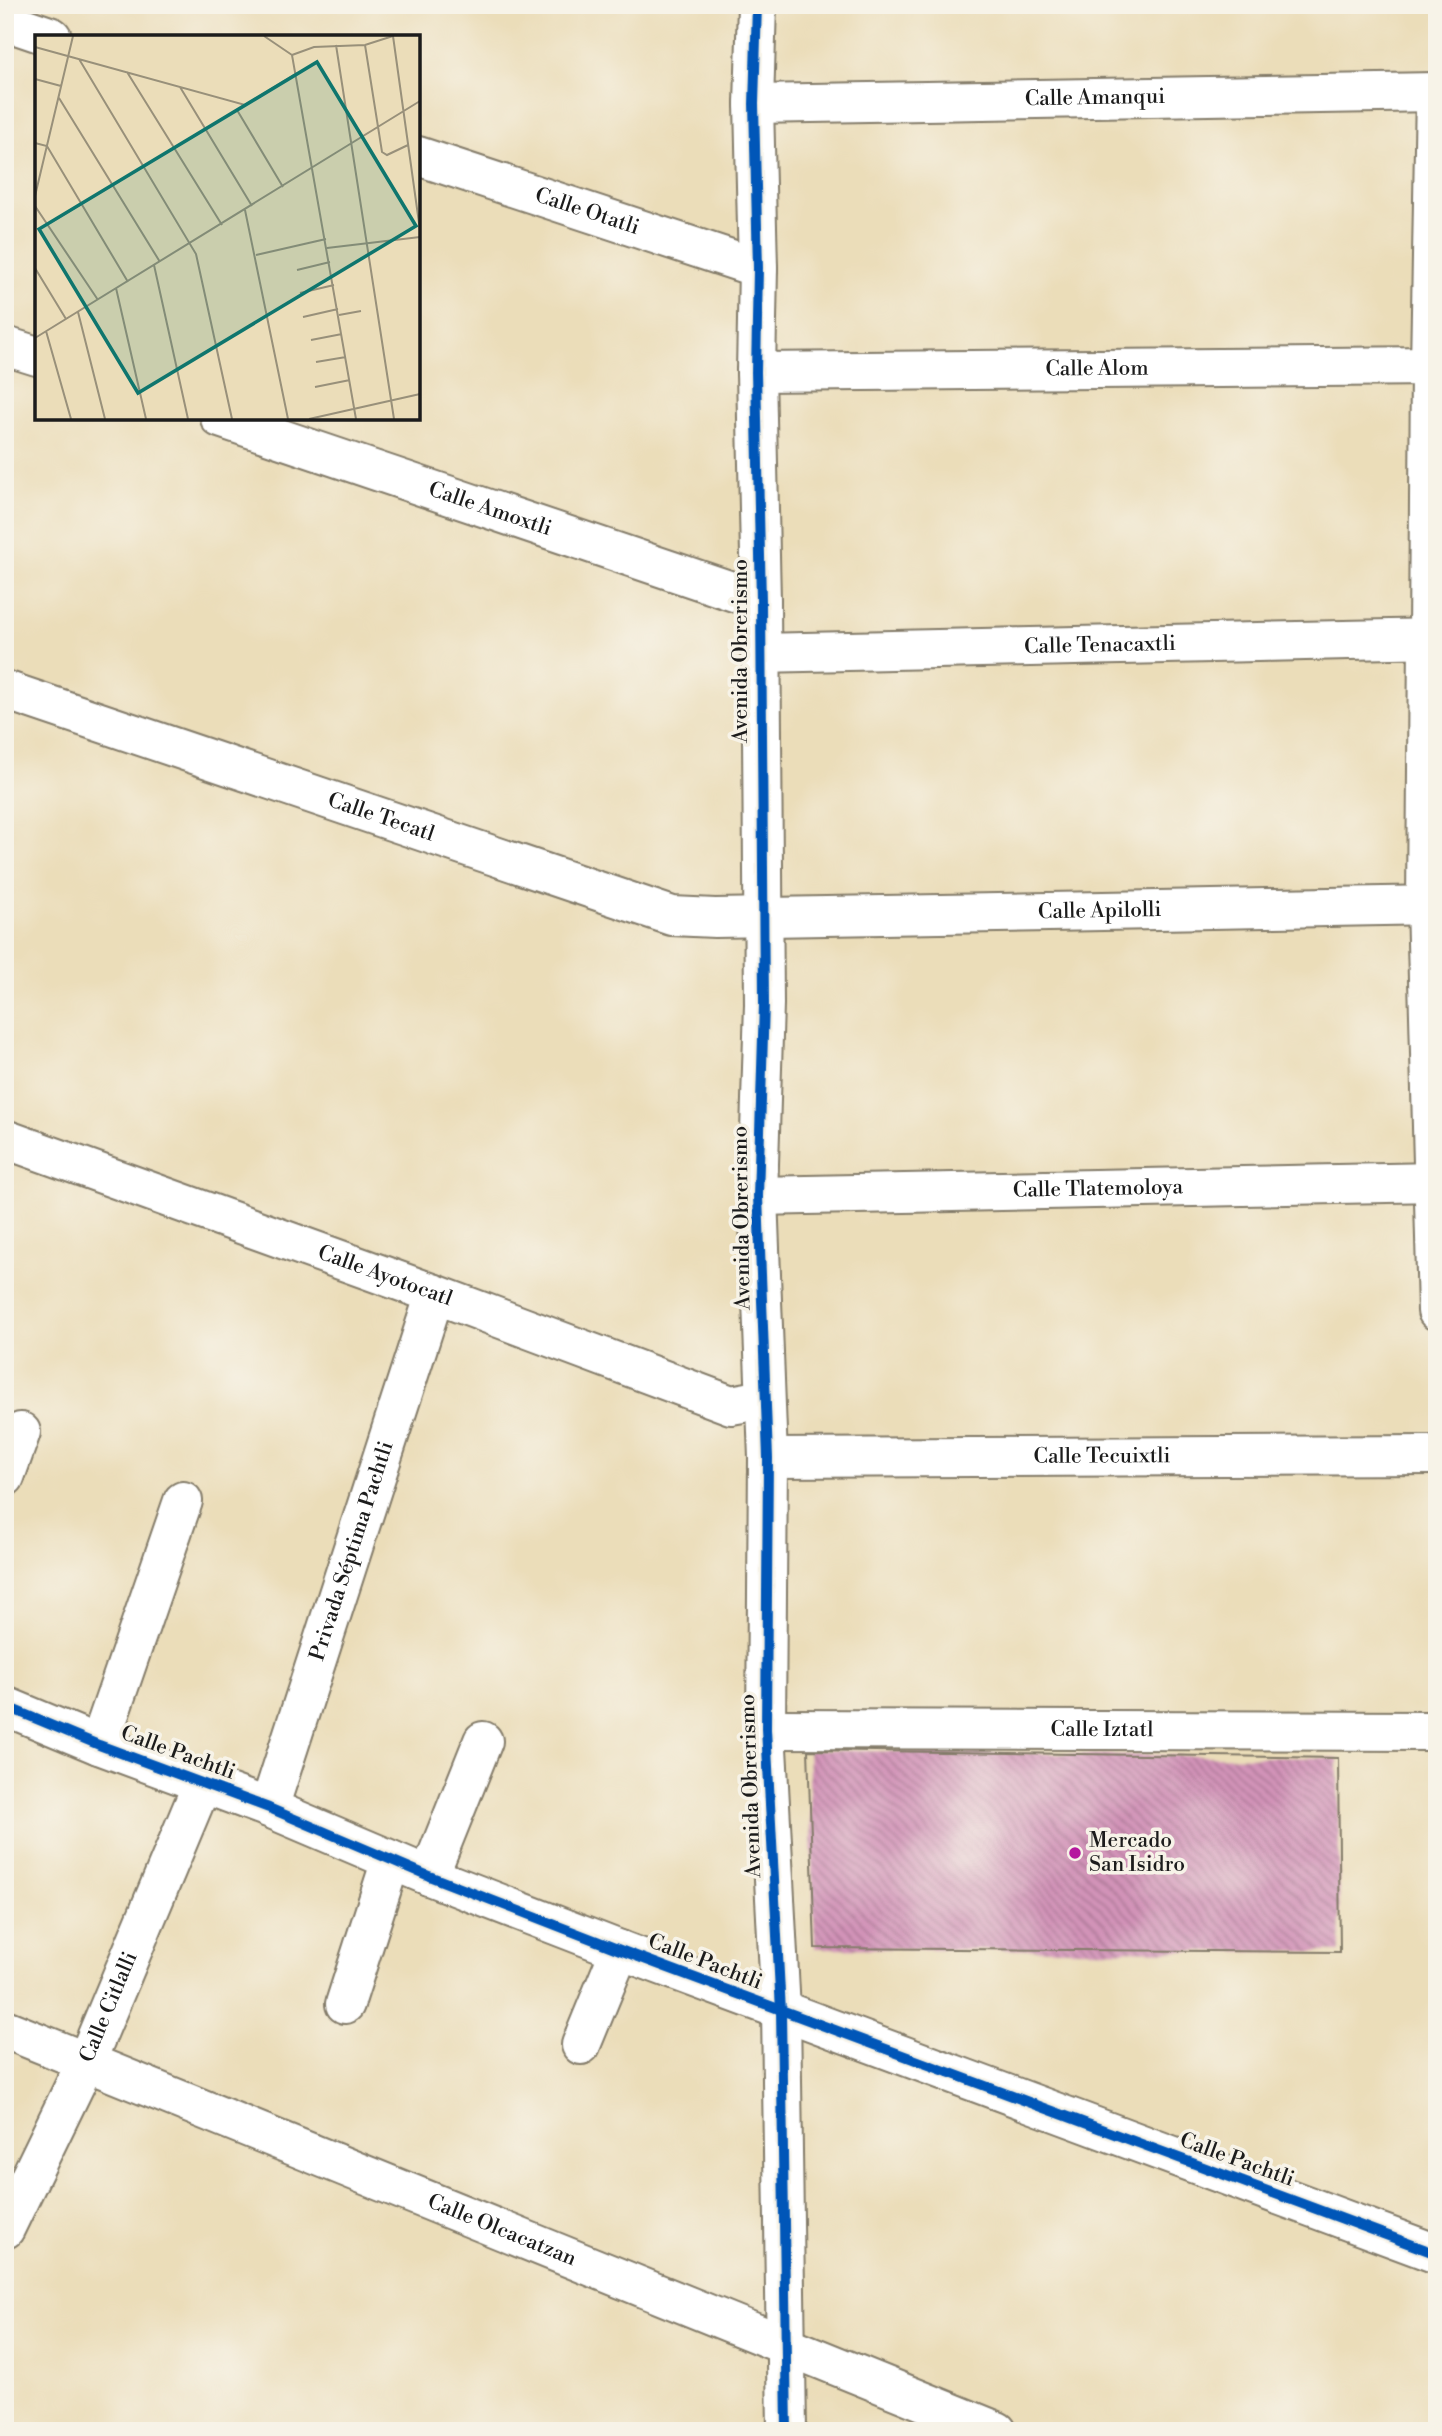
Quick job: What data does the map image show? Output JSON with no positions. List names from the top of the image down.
{
  "streets": {
    "street": [
      "Calle Amanqui",
      "Calle Otatli",
      "Calle Alom",
      "Calle Amoxtli",
      "Calle Tenacaxtli",
      "Avenida Obrerismo",
      "Calle Tecatl",
      "Calle Apilolli",
      "Calle Tlatemoloya",
      "Calle Ayotocatl",
      "Calle Tecuixtli",
      "Privada Séptima Pachtli",
      "Calle Iztatl",
      "Calle Pachtli",
      "Calle Citlalli",
      "Calle Olcacatzan"
    ]
  },
  "crossings": [
    ["Calle Amanqui", "Avenida Obrerismo"],
    ["Calle Otatli", "Avenida Obrerismo"],
    ["Calle Alom", "Avenida Obrerismo"],
    ["Calle Amoxtli", "Avenida Obrerismo"],
    ["Calle Tenacaxtli", "Avenida Obrerismo"],
    ["Avenida Obrerismo", "Calle Tecatl"],
    ["Avenida Obrerismo", "Calle Apilolli"],
    ["Avenida Obrerismo", "Calle Tlatemoloya"],
    ["Avenida Obrerismo", "Calle Ayotocatl"],
    ["Avenida Obrerismo", "Calle Tecuixtli"],
    ["Avenida Obrerismo", "Calle Iztatl"],
    ["Avenida Obrerismo", "Calle Pachtli"],
    ["Avenida Obrerismo", "Calle Olcacatzan"],
    ["Calle Tecatl", "Calle Apilolli"],
    ["Calle Ayotocatl", "Privada Séptima Pachtli"],
    ["Privada Séptima Pachtli", "Calle Pachtli"],
    ["Calle Pachtli", "Calle Citlalli"],
    ["Calle Citlalli", "Calle Olcacatzan"]
  ],
  "places": ["Mercado San Isidro"]
}
